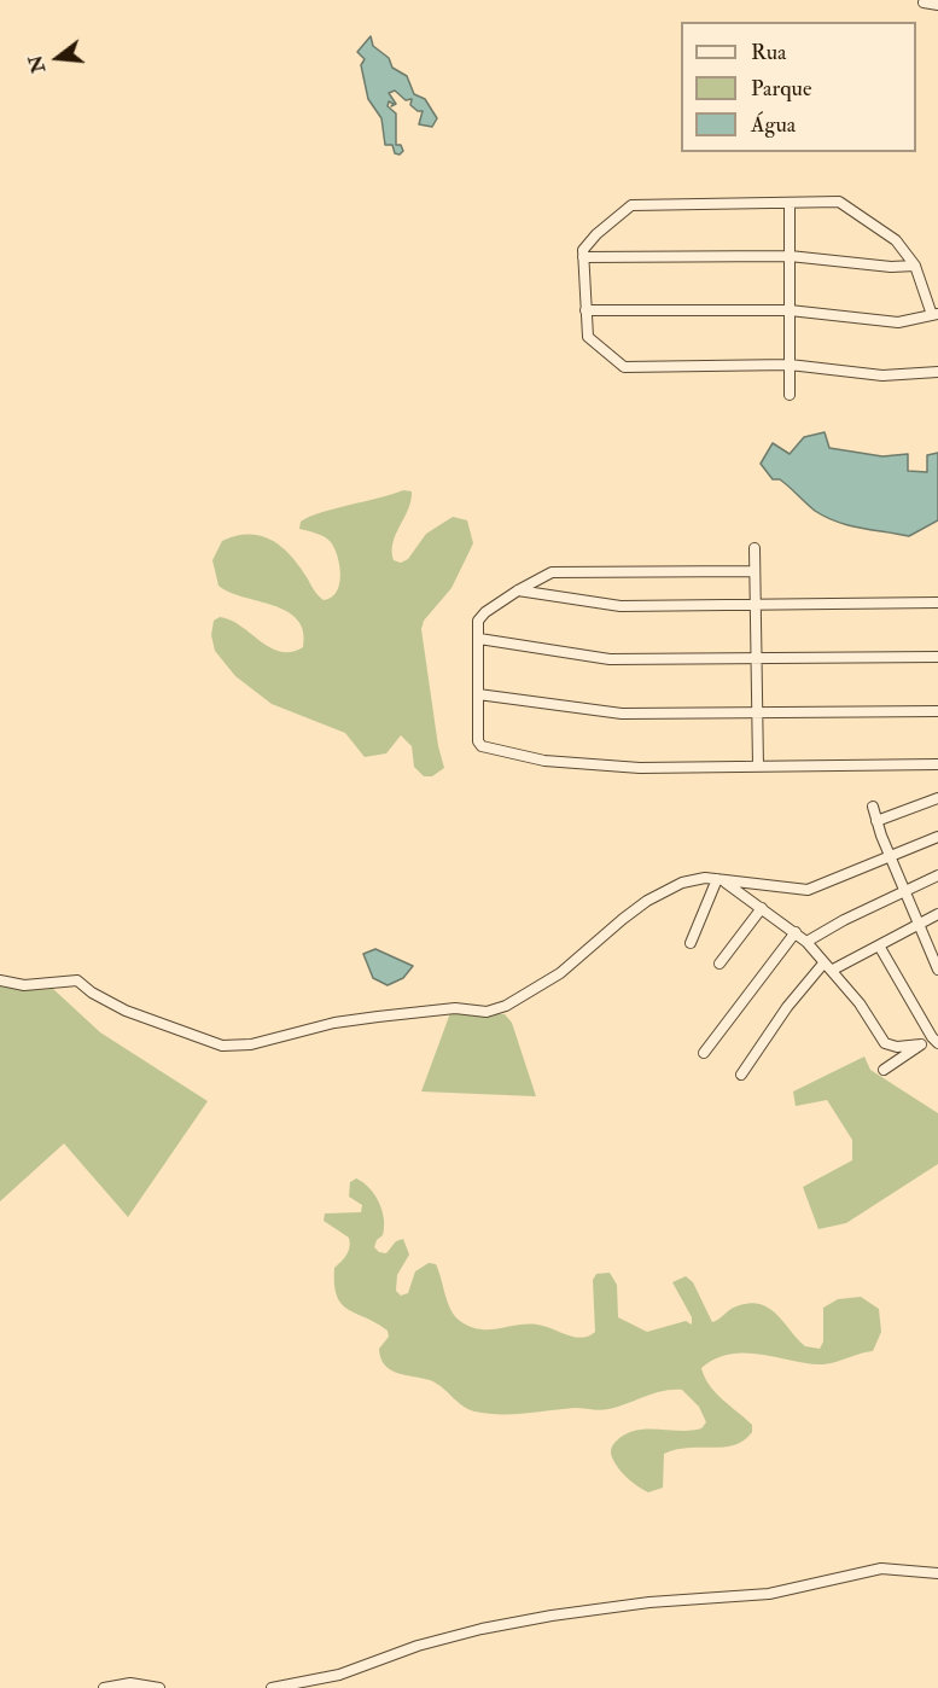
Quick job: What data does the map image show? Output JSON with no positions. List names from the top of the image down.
{
  "legend": ["Rua", "Parque", "Água"],
  "north": "left"
}
